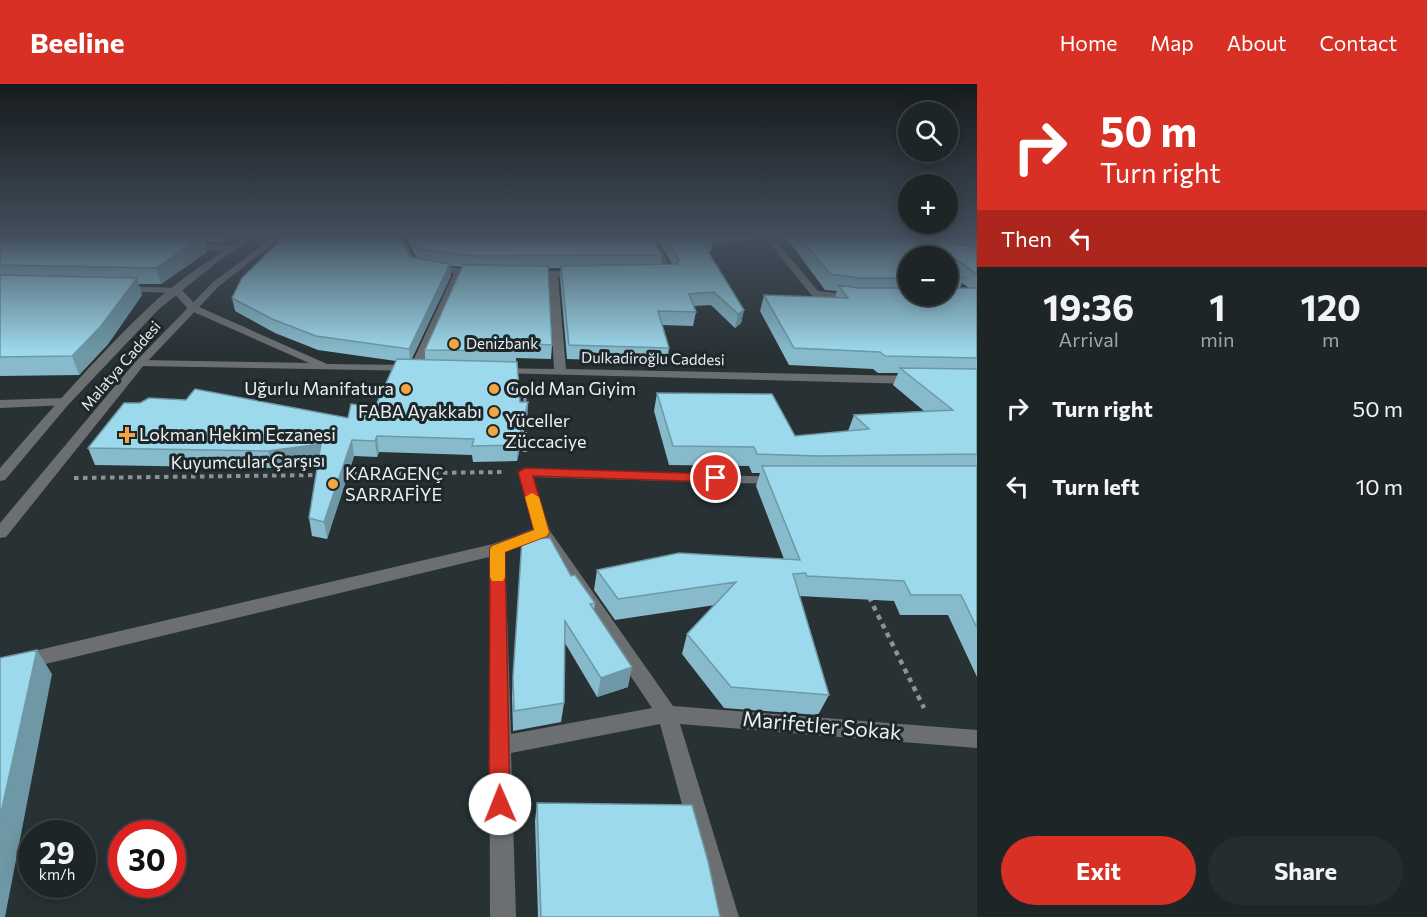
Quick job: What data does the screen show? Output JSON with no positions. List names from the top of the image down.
{
  "streets": {
    "street": ["Dulkadiroğlu Caddesi", "Malatya Caddesi", "Marifetler Sokak"],
    "path": ["Kuyumcular Çarşısı"]
  },
  "crossings": [
    ["Malatya Caddesi", "Kuyumcular Çarşısı"]
  ],
  "places": {
    "other": [
      "Denizbank",
      "Uğurlu Manifatura",
      "Gold Man Giyim",
      "FABA Ayakkabı",
      "Yüceller Züccaciye",
      "KARAGENÇ SARRAFİYE"
    ],
    "health": ["Lokman Hekim Eczanesi"]
  },
  "page": {
    "header": "Beeline",
    "nav": [
      "Home",
      "Map",
      "About",
      "Contact"
    ],
    "turn": ["50 m", "Turn right"],
    "map_buttons": ["+", "−"],
    "then": "Then",
    "eta": [
      "19:36",
      "Arrival",
      "1",
      "min",
      "120",
      "m"
    ],
    "list": [
      {
        "name": "Turn right",
        "value": "50 m"
      },
      {
        "name": "Turn left",
        "value": "10 m"
      }
    ],
    "speed": "29 km/h",
    "limit": "30",
    "buttons": ["Exit", "Share"]
  }
}
